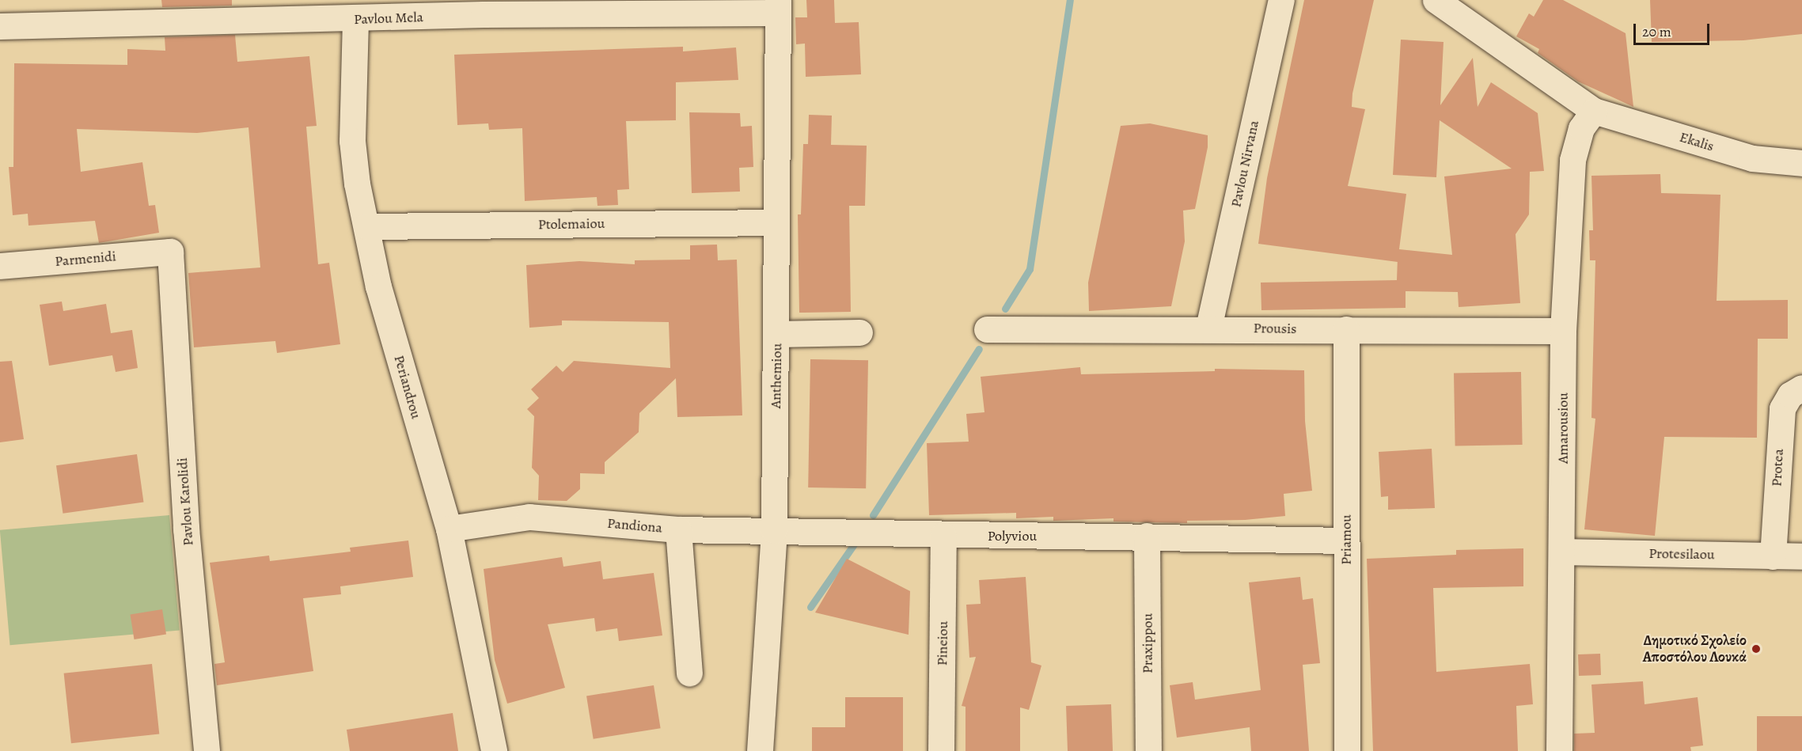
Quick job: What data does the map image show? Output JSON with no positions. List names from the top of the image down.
{
  "streets": {
    "street": [
      "Pavlou Mela",
      "Ekalis",
      "Pavlou Nirvana",
      "Ptolemaiou",
      "Parmenidi",
      "Prousis",
      "Anthemiou",
      "Periandrou",
      "Amarousiou",
      "Protea",
      "Pavlou Karolidi",
      "Pandiona",
      "Polyviou",
      "Priamou",
      "Protesilaou",
      "Pineiou",
      "Praxippou"
    ]
  },
  "crossings": [
    ["Pavlou Mela", "Anthemiou"],
    ["Pavlou Mela", "Periandrou"],
    ["Ekalis", "Amarousiou"],
    ["Pavlou Nirvana", "Prousis"],
    ["Ptolemaiou", "Anthemiou"],
    ["Ptolemaiou", "Periandrou"],
    ["Parmenidi", "Pavlou Karolidi"],
    ["Prousis", "Amarousiou"],
    ["Prousis", "Priamou"],
    ["Anthemiou", "Polyviou"],
    ["Periandrou", "Pandiona"],
    ["Amarousiou", "Protesilaou"],
    ["Protea", "Protesilaou"],
    ["Pandiona", "Polyviou"],
    ["Polyviou", "Priamou"],
    ["Polyviou", "Pineiou"],
    ["Polyviou", "Praxippou"]
  ],
  "places": ["Δημοτικό Σχολείο Αποστόλου Λουκά"],
  "scale_bar": "20 m"
}
